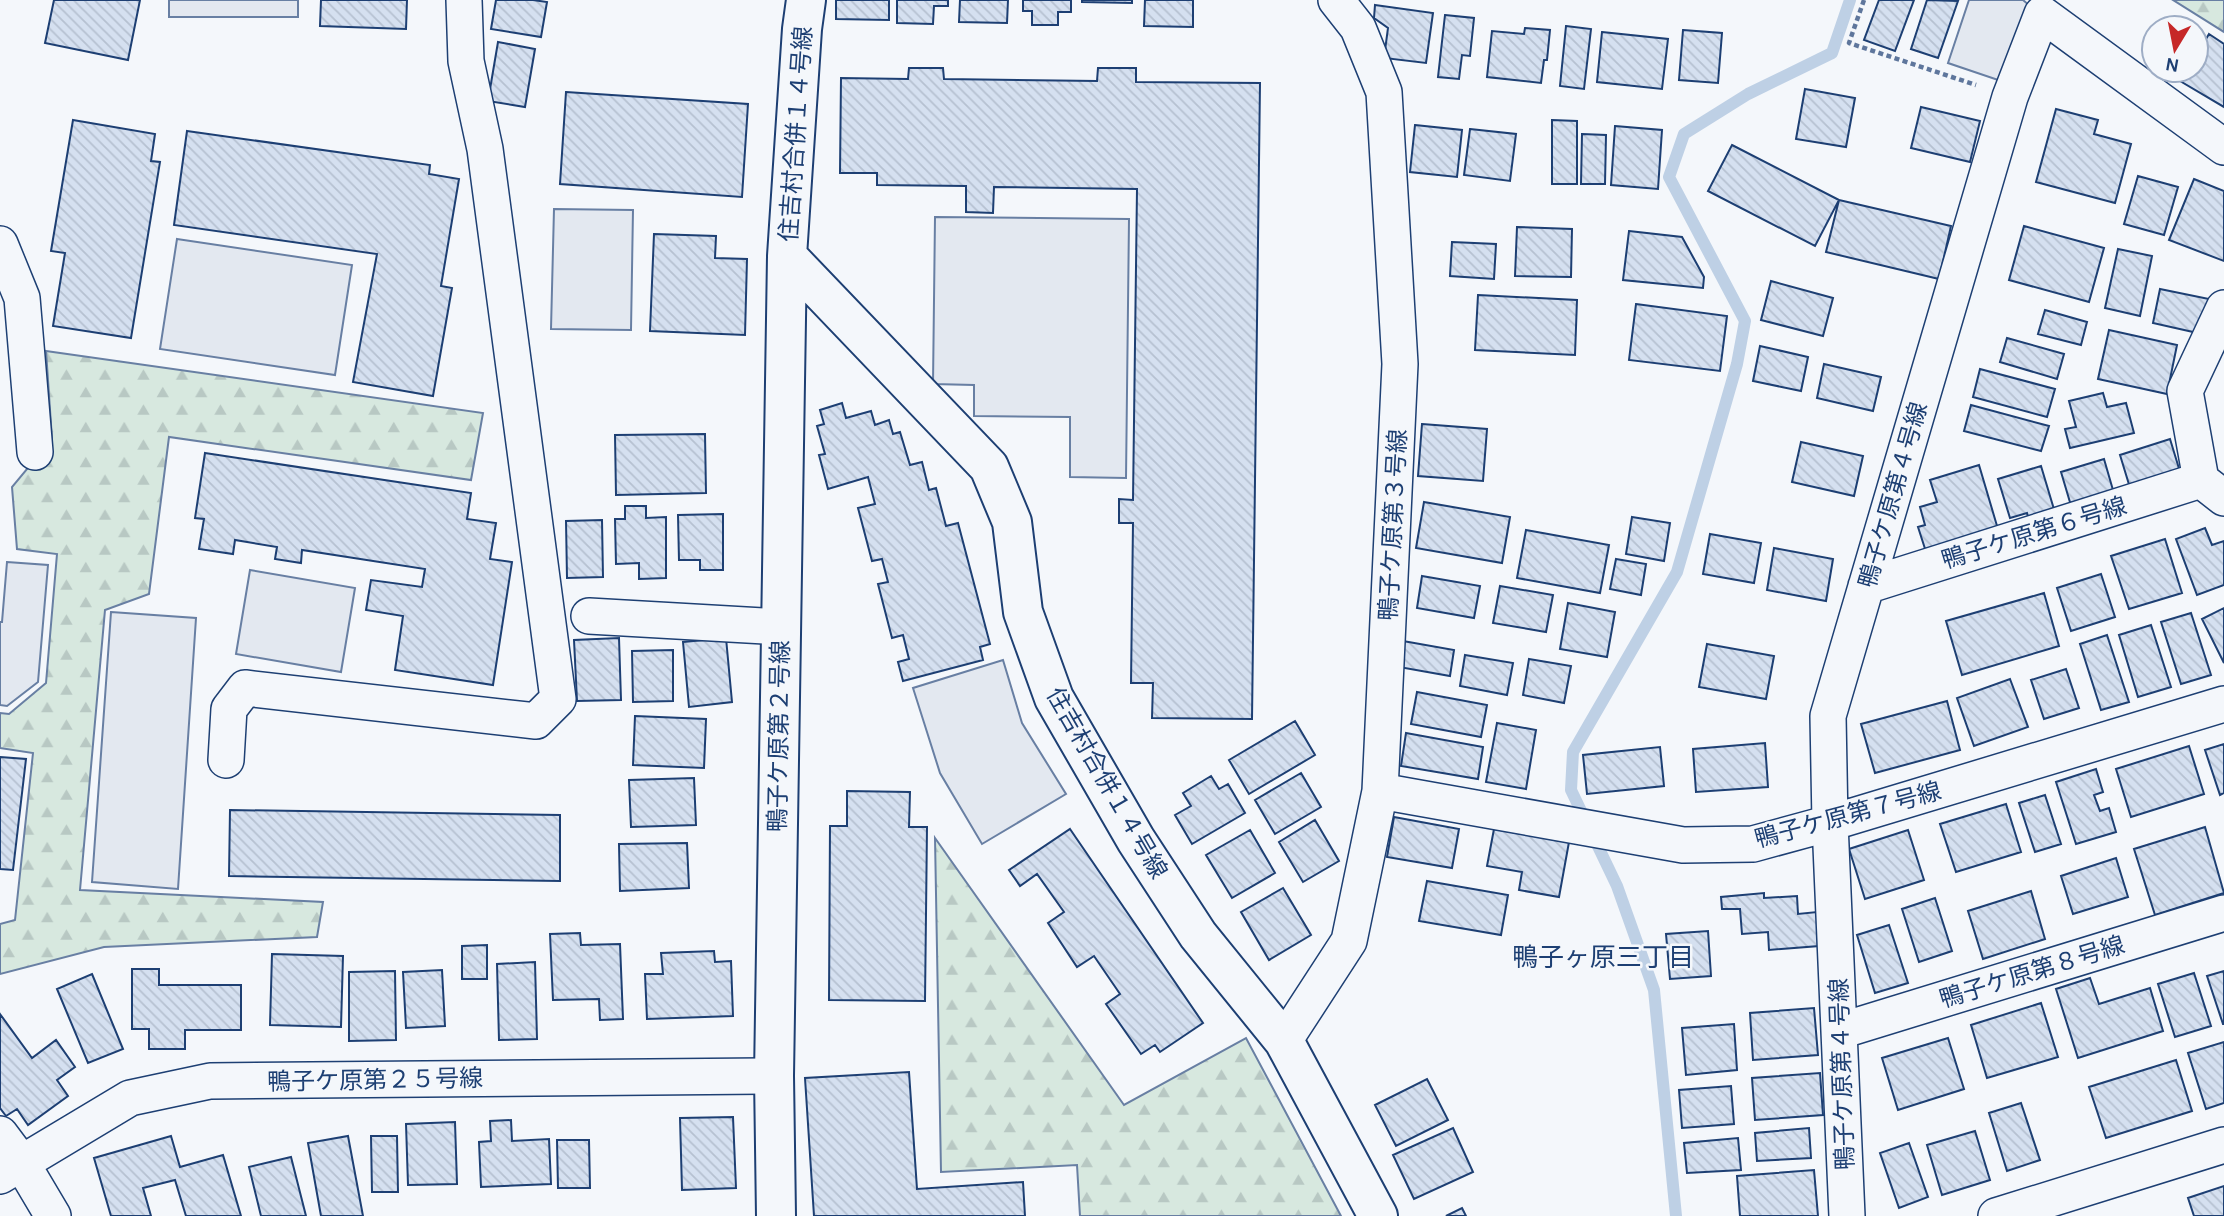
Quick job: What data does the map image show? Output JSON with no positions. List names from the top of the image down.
{
  "streets": {
    "street": [
      "住吉村合併１４号線",
      "鴨子ケ原第４号線",
      "鴨子ケ原第３号線",
      "鴨子ケ原第６号線",
      "鴨子ケ原第２号線",
      "鴨子ケ原第７号線",
      "鴨子ケ原第８号線",
      "鴨子ケ原第２５号線"
    ]
  },
  "crossings": [
    ["住吉村合併１４号線", "鴨子ケ原第３号線"],
    ["住吉村合併１４号線", "鴨子ケ原第２号線"],
    ["鴨子ケ原第４号線", "鴨子ケ原第６号線"],
    ["鴨子ケ原第４号線", "鴨子ケ原第７号線"],
    ["鴨子ケ原第４号線", "鴨子ケ原第８号線"],
    ["鴨子ケ原第３号線", "鴨子ケ原第７号線"],
    ["鴨子ケ原第２号線", "鴨子ケ原第２５号線"]
  ],
  "districts": ["鴨子ヶ原三丁目"],
  "north": "bottom"
}
